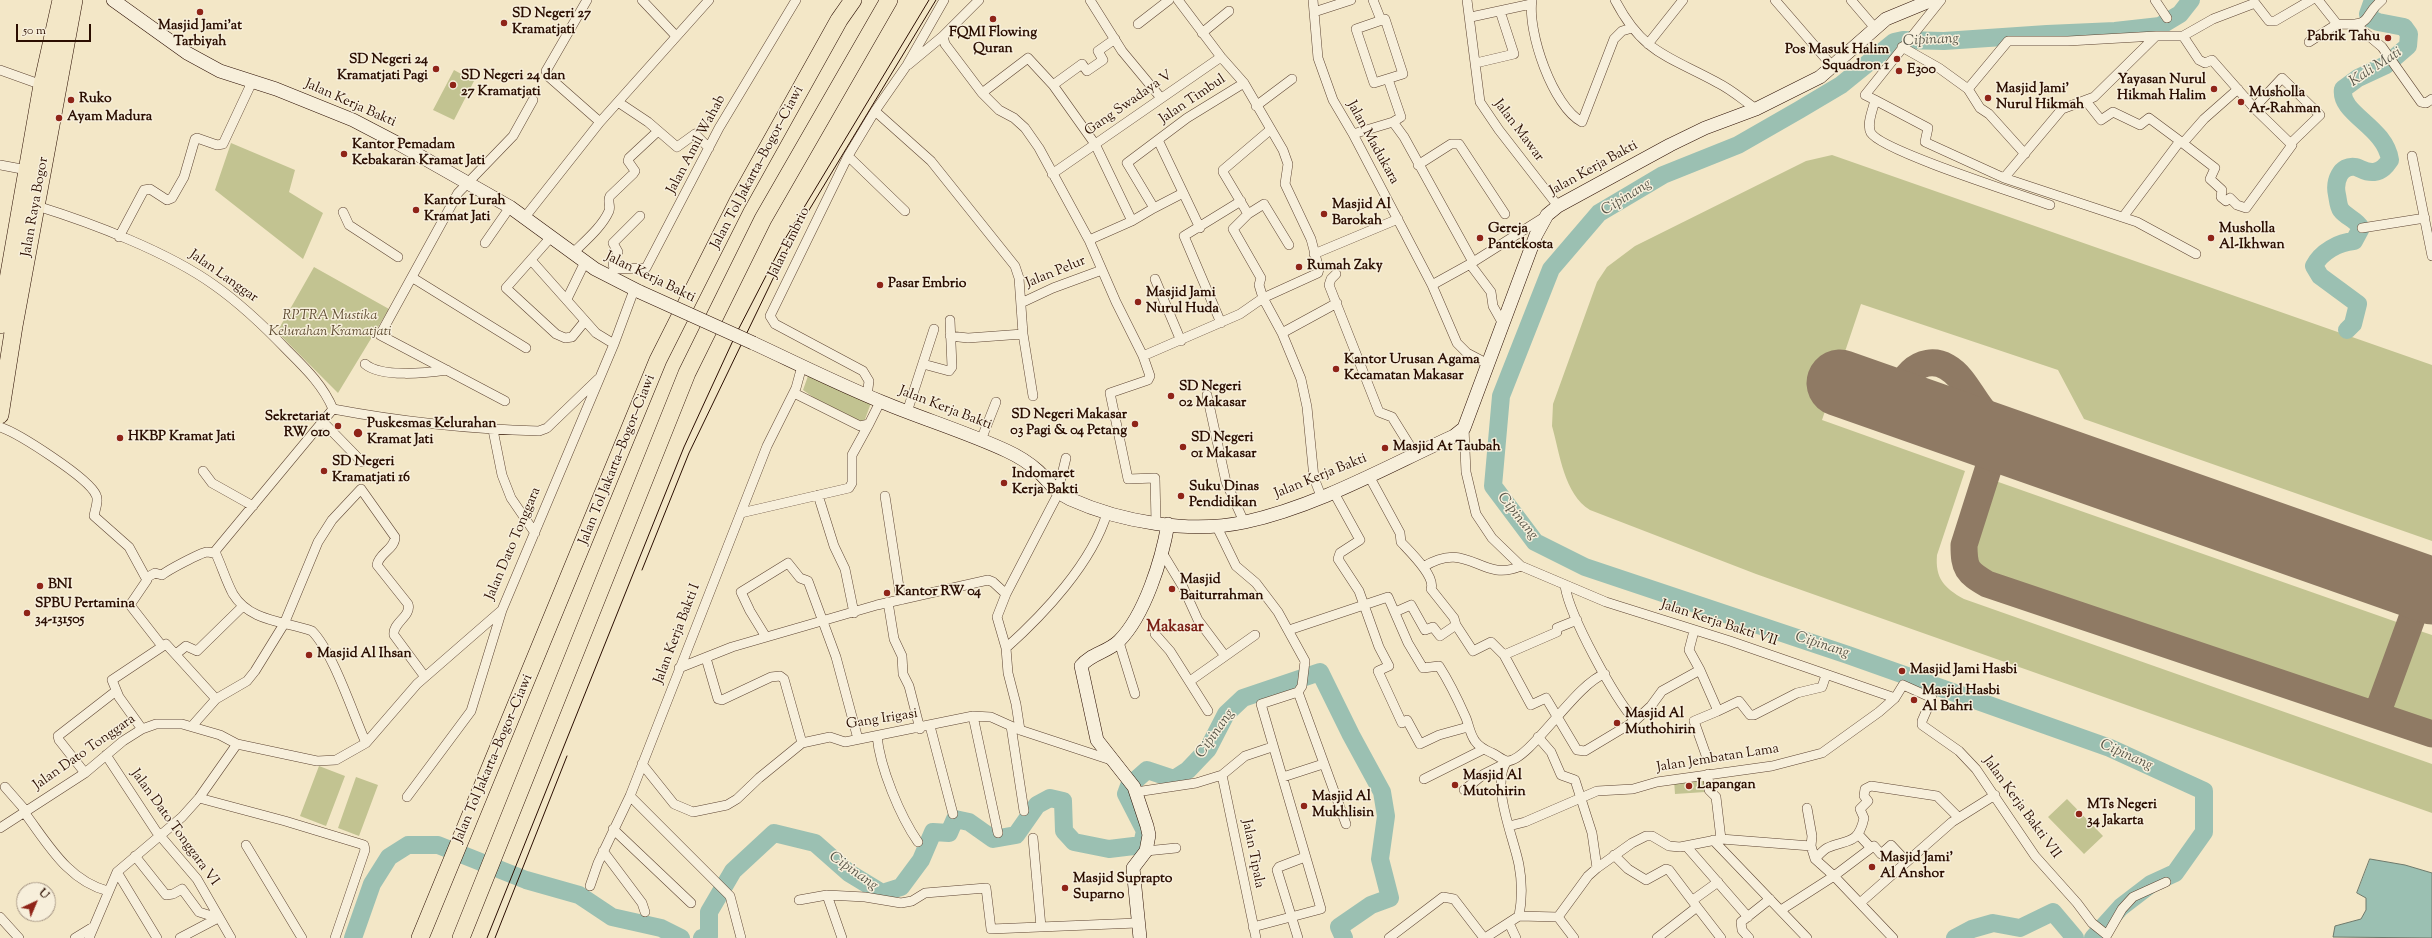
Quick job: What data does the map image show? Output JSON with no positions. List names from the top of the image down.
{
  "streets": {
    "highway": ["Jalan Tol Jakarta–Bogor–Ciawi", "Jalan Raya Bogor"],
    "street": [
      "Jalan Timbul",
      "Jalan Kerja Bakti",
      "Gang Swadaya V",
      "Jalan Mawar",
      "Jalan Madukara",
      "Jalan Amil Wahab",
      "Jalan Embrio",
      "Jalan Pelur",
      "Jalan Langgar",
      "Jalan Dato Tonggara",
      "Jalan Kerja Bakti VII",
      "Jalan Kerja Bakti I",
      "Gang Irigasi",
      "Jalan Jembatan Lama",
      "Jalan Dato Tonggara VI",
      "Jalan Tipala"
    ]
  },
  "crossings": [
    ["Jalan Kerja Bakti", "Jalan Mawar"],
    ["Jalan Kerja Bakti", "Jalan Madukara"],
    ["Jalan Kerja Bakti", "Jalan Amil Wahab"],
    ["Jalan Kerja Bakti", "Jalan Embrio"],
    ["Jalan Kerja Bakti", "Jalan Dato Tonggara"],
    ["Jalan Kerja Bakti", "Jalan Kerja Bakti VII"],
    ["Jalan Kerja Bakti", "Jalan Kerja Bakti I"],
    ["Jalan Raya Bogor", "Jalan Langgar"],
    ["Jalan Dato Tonggara", "Jalan Dato Tonggara VI"],
    ["Jalan Kerja Bakti VII", "Jalan Jembatan Lama"],
    ["Jalan Kerja Bakti I", "Gang Irigasi"]
  ],
  "districts": ["Makasar"],
  "water": ["Cipinang", "Kali Mati"],
  "parks": ["RPTRA Mustika Kelurahan Kramatjati"],
  "places": [
    "Masjid Jami'at Tarbiyah",
    "FQMI Flowing Quran",
    "SD Negeri 27 Kramatjati",
    "Pabrik Tahu",
    "Pos Masuk Halim Squadron 1",
    "SD Negeri 24 Kramatjati Pagi",
    "E300",
    "SD Negeri 24 dan 27 Kramatjati",
    "Yayasan Nurul Hikmah Halim",
    "Masjid Jami' Nurul Hikmah",
    "Ruko",
    "Musholla Ar-Rahman",
    "Ayam Madura",
    "Kantor Pemadam Kebakaran Kramat Jati",
    "Kantor Lurah Kramat Jati",
    "Masjid Al Barokah",
    "Gereja Pantekosta",
    "Musholla Al-Ikhwan",
    "Rumah Zaky",
    "Pasar Embrio",
    "Masjid Jami Nurul Huda",
    "Kantor Urusan Agama Kecamatan Makasar",
    "SD Negeri 02 Makasar",
    "SD Negeri Makasar 03 Pagi & 04 Petang",
    "Sekretariat RW 010",
    "Puskesmas Kelurahan Kramat Jati",
    "HKBP Kramat Jati",
    "SD Negeri 01 Makasar",
    "Masjid At Taubah",
    "SD Negeri Kramatjati 16",
    "Indomaret Kerja Bakti",
    "Suku Dinas Pendidikan",
    "BNI",
    "Masjid Baiturrahman",
    "Kantor RW 04",
    "SPBU Pertamina 34-131505",
    "Masjid Al Ihsan",
    "Masjid Jami Hasbi",
    "Masjid Hasbi Al Bahri",
    "Masjid Al Muthohirin",
    "Masjid Al Mutohirin",
    "Lapangan",
    "Masjid Al Mukhlisin",
    "MTs Negeri 34 Jakarta",
    "Masjid Jami' Al Anshor",
    "Masjid Suprapto Suparno"
  ],
  "scale_bar": "50 m",
  "north": "top right"
}
